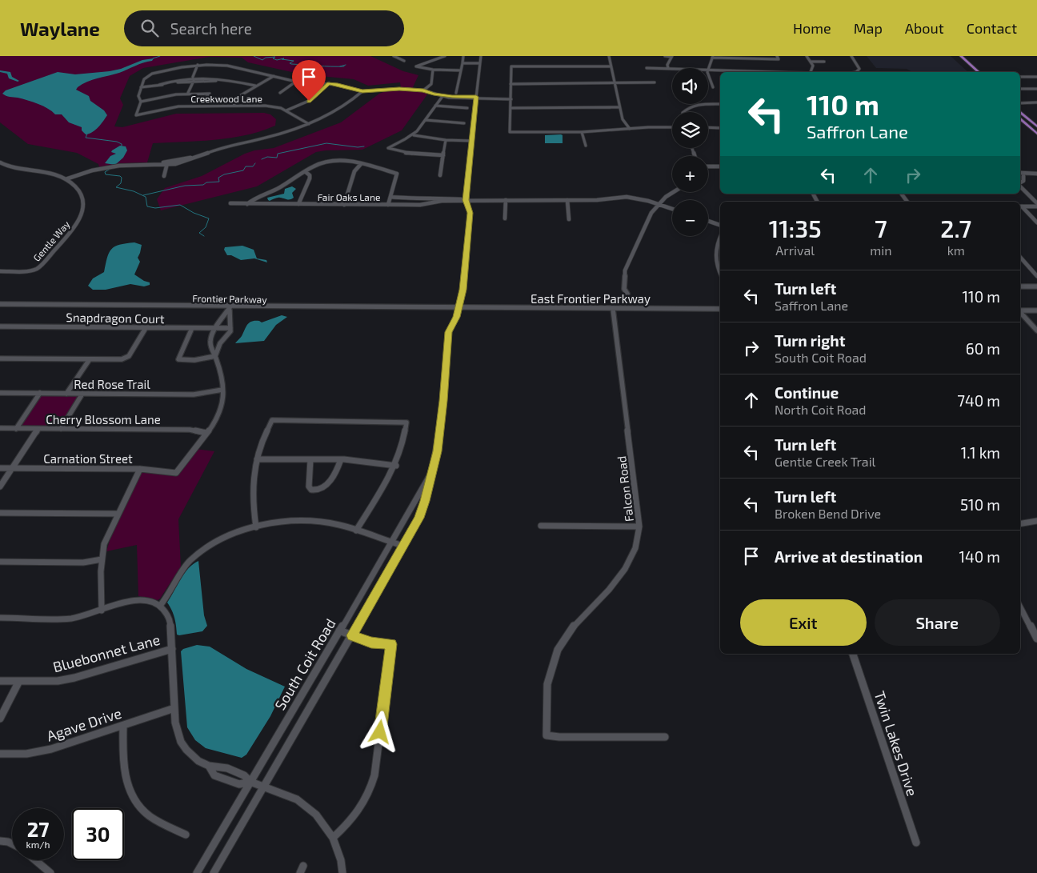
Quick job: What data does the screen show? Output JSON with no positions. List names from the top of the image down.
{
  "streets": {
    "street": [
      "Creekwood Lane",
      "Fair Oaks Lane",
      "Gentle Way",
      "Frontier Parkway",
      "East Frontier Parkway",
      "Snapdragon Court",
      "Red Rose Trail",
      "Cherry Blossom Lane",
      "Carnation Street",
      "Falcon Road",
      "Bluebonnet Lane",
      "South Coit Road",
      "Agave Drive",
      "Twin Lakes Drive"
    ]
  },
  "crossings": [
    ["Fair Oaks Lane", "South Coit Road"],
    ["Frontier Parkway", "East Frontier Parkway"],
    ["Frontier Parkway", "South Coit Road"],
    ["East Frontier Parkway", "Falcon Road"],
    ["East Frontier Parkway", "South Coit Road"],
    ["Cherry Blossom Lane", "Carnation Street"]
  ],
  "page": {
    "header": "Waylane",
    "search": "Search here",
    "nav": [
      "Home",
      "Map",
      "About",
      "Contact"
    ],
    "map_buttons": ["+", "−"],
    "turn": ["110 m", "Saffron Lane"],
    "eta": [
      "11:35",
      "Arrival",
      "7",
      "min",
      "2.7",
      "km"
    ],
    "list": [
      {
        "name": "Turn left",
        "note": "Saffron Lane",
        "value": "110 m"
      },
      {
        "name": "Turn right",
        "note": "South Coit Road",
        "value": "60 m"
      },
      {
        "name": "Continue",
        "note": "North Coit Road",
        "value": "740 m"
      },
      {
        "name": "Turn left",
        "note": "Gentle Creek Trail",
        "value": "1.1 km"
      },
      {
        "name": "Turn left",
        "note": "Broken Bend Drive",
        "value": "510 m"
      },
      {
        "name": "Arrive at destination",
        "value": "140 m"
      }
    ],
    "buttons": ["Exit", "Share"],
    "speed": "27 km/h",
    "limit": "30"
  }
}
